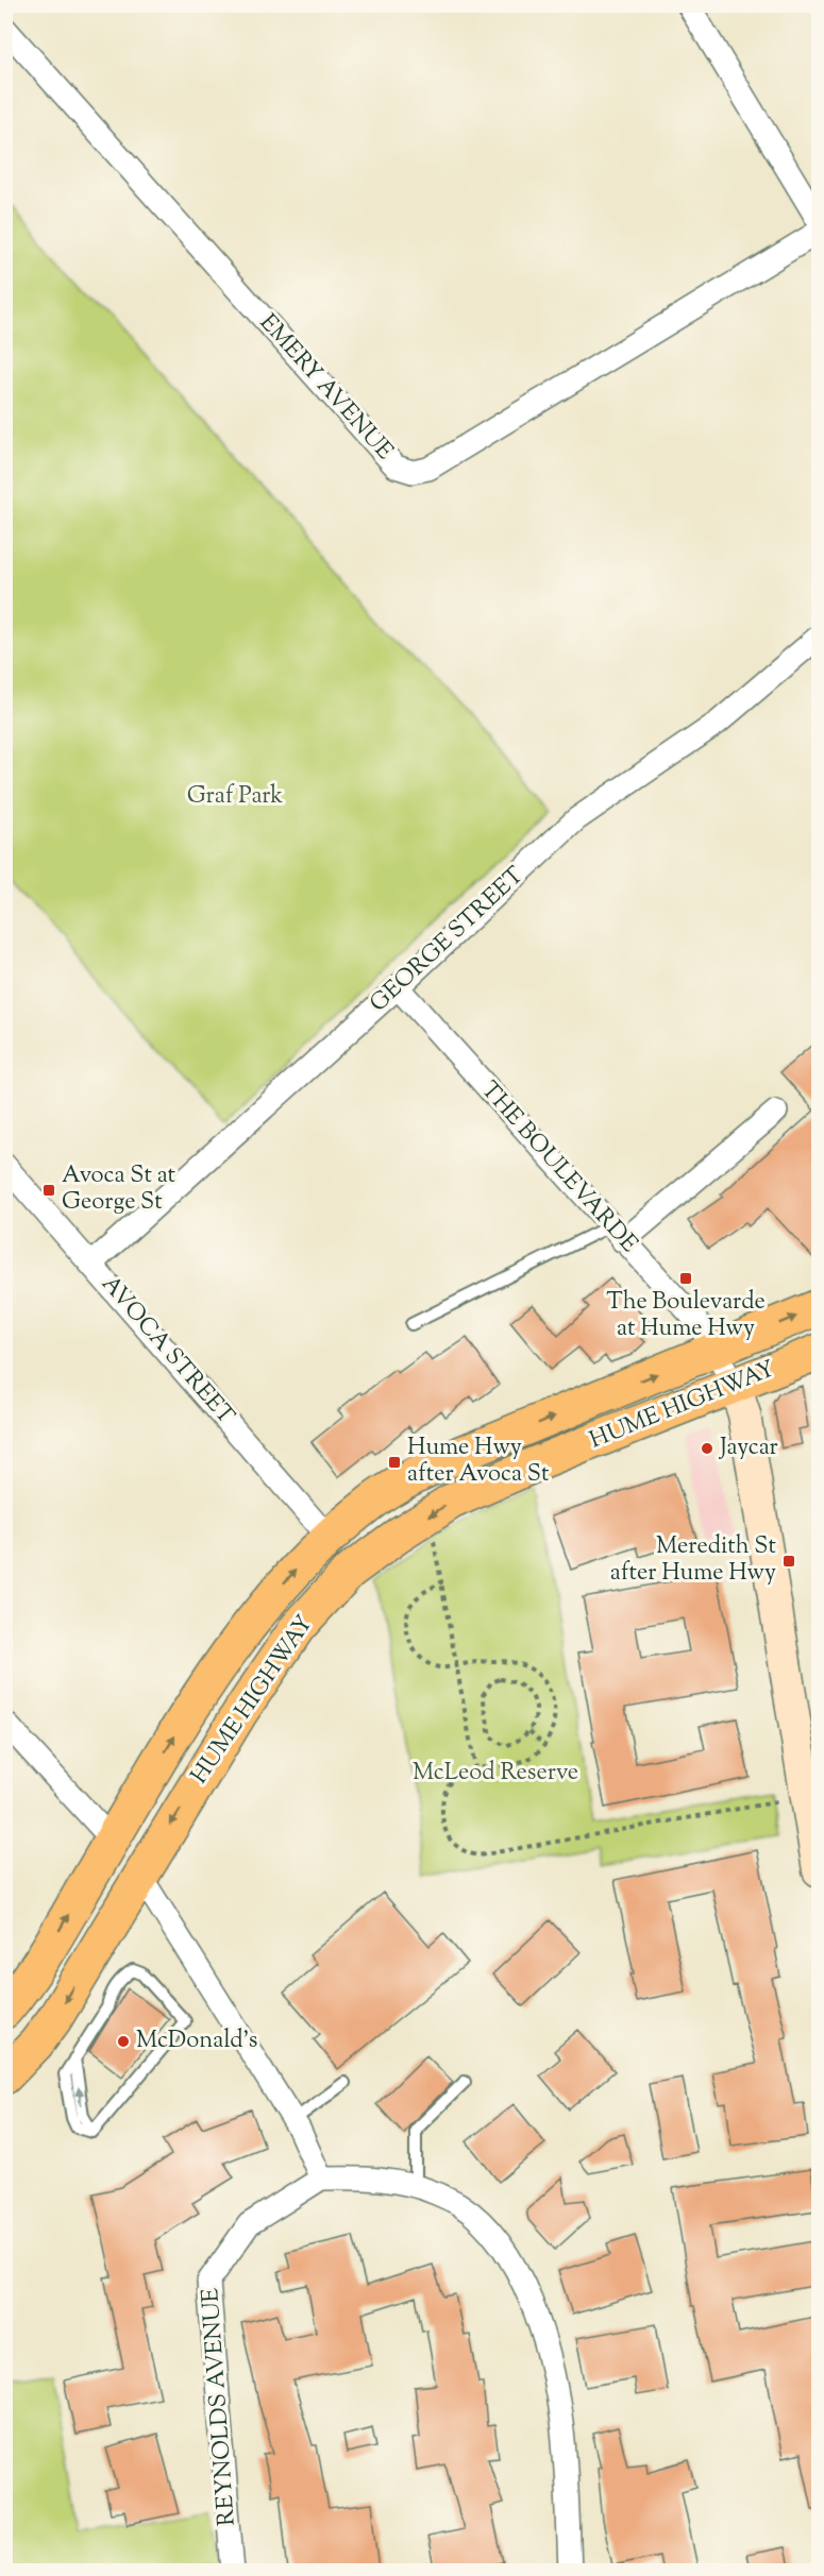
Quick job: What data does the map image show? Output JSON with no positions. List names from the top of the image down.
{
  "streets": {
    "highway": ["HUME HIGHWAY"],
    "street": [
      "EMERY AVENUE",
      "GEORGE STREET",
      "THE BOULEVARDE",
      "AVOCA STREET",
      "REYNOLDS AVENUE"
    ]
  },
  "crossings": [
    ["GEORGE STREET", "THE BOULEVARDE"],
    ["GEORGE STREET", "AVOCA STREET"],
    ["THE BOULEVARDE", "HUME HIGHWAY"],
    ["AVOCA STREET", "HUME HIGHWAY"]
  ],
  "parks": ["Graf Park", "McLeod Reserve"],
  "places": {
    "transit": [
      "Avoca St at George St",
      "The Boulevarde at Hume Hwy",
      "Hume Hwy after Avoca St",
      "Meredith St after Hume Hwy"
    ],
    "other": ["Jaycar", "McDonald's"]
  }
}
